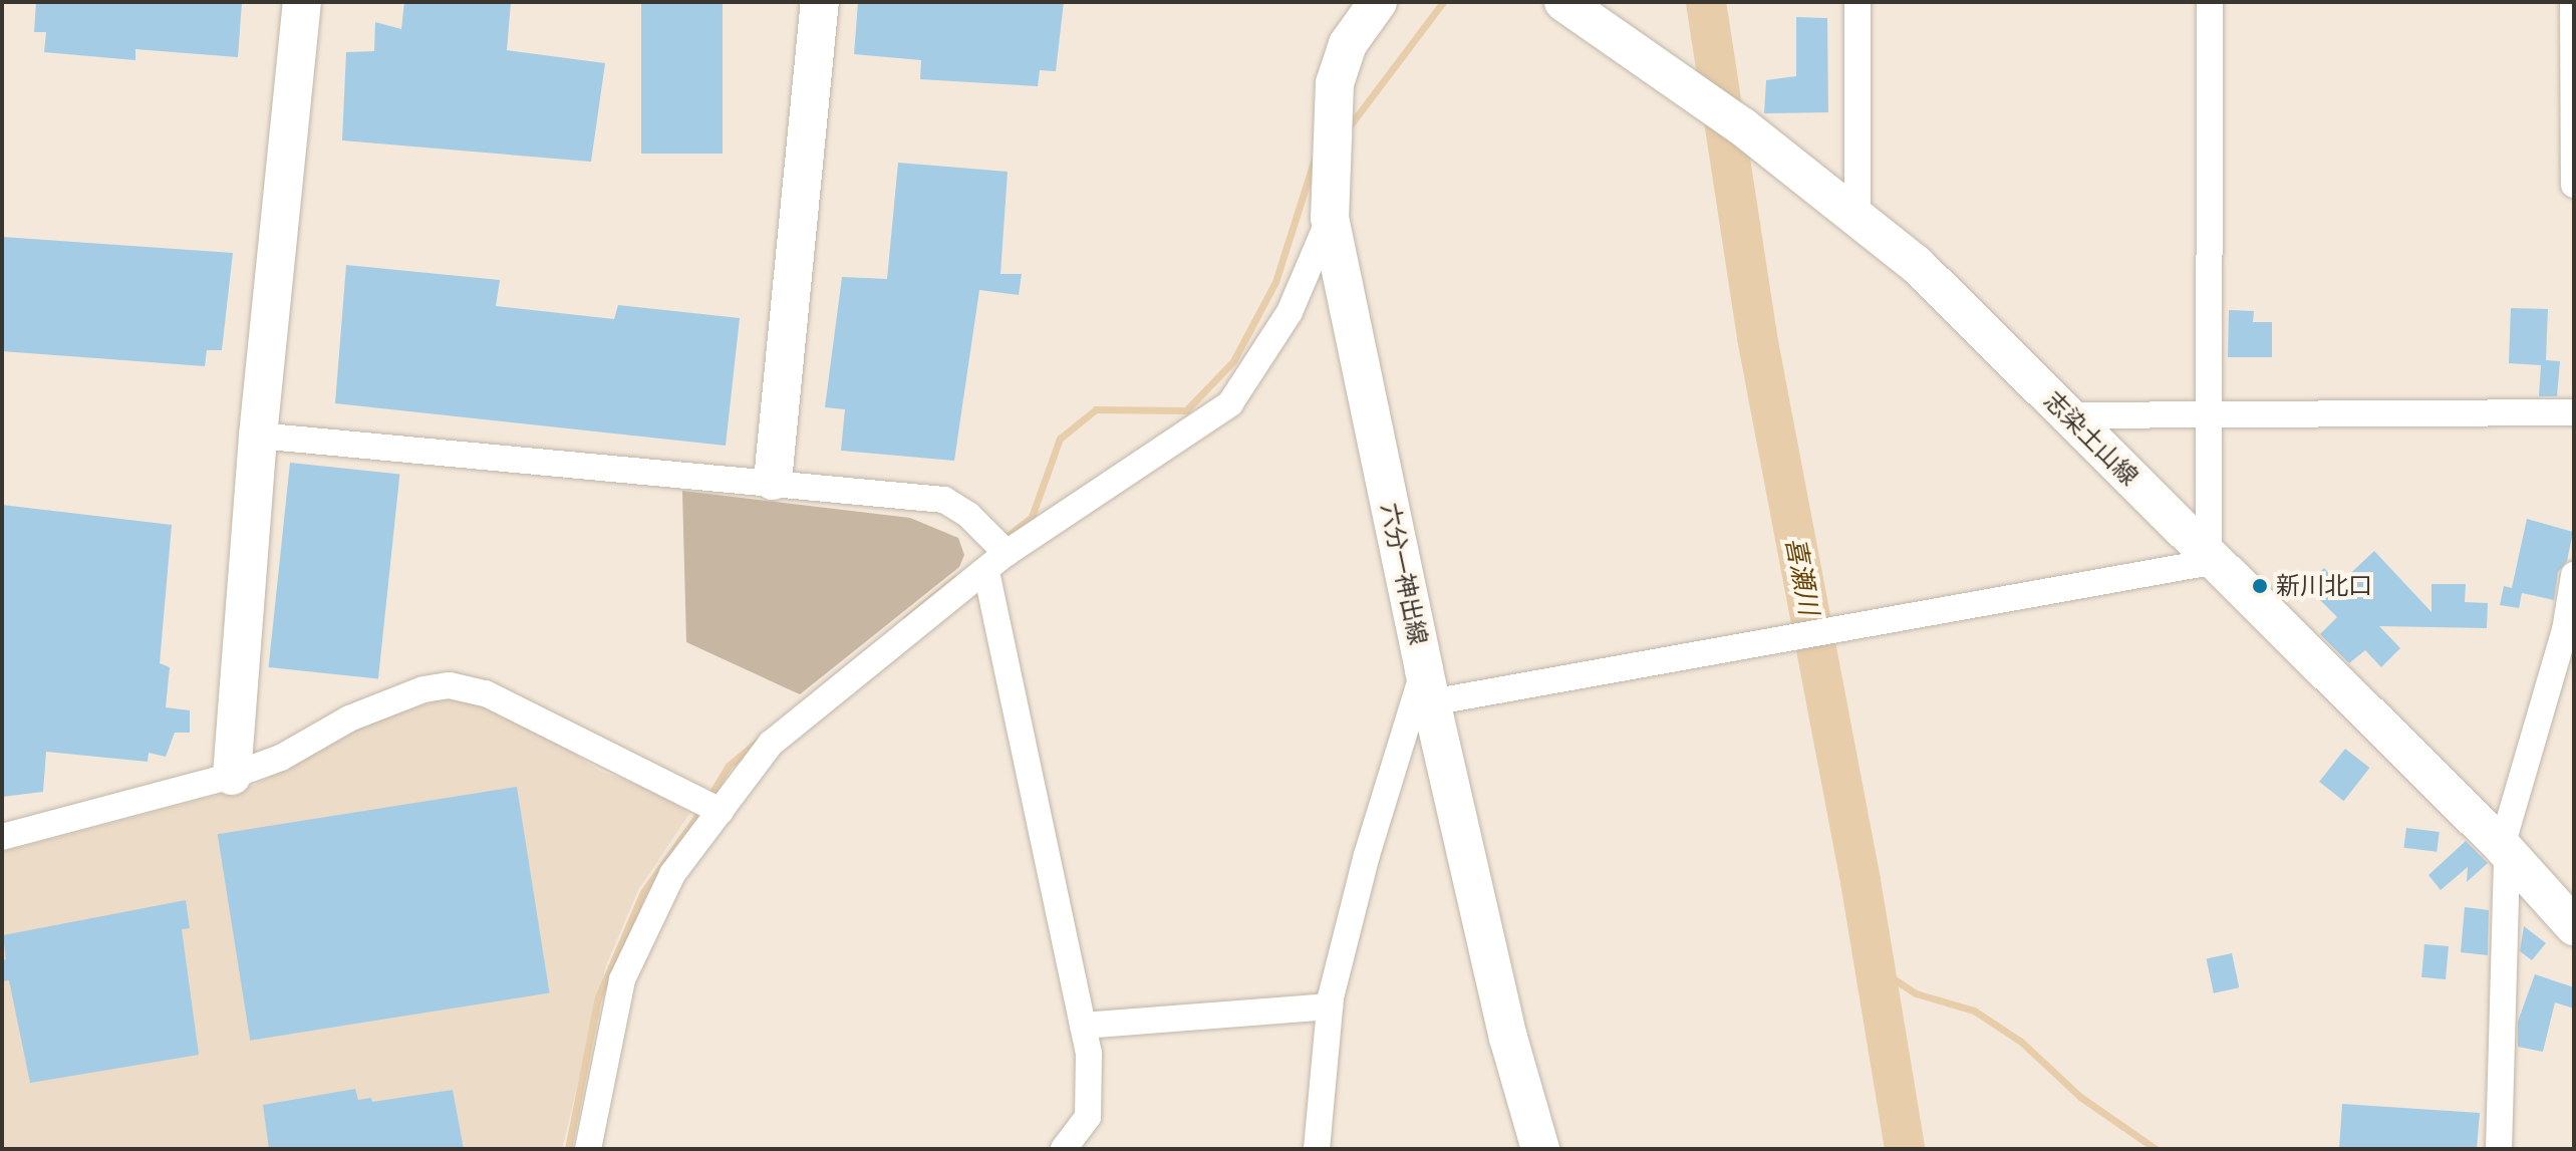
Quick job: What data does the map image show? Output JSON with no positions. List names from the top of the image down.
{
  "streets": {
    "main road": ["志染土山線", "六分一神出線"]
  },
  "water": ["喜瀬川"],
  "places": ["新川北口"]
}
